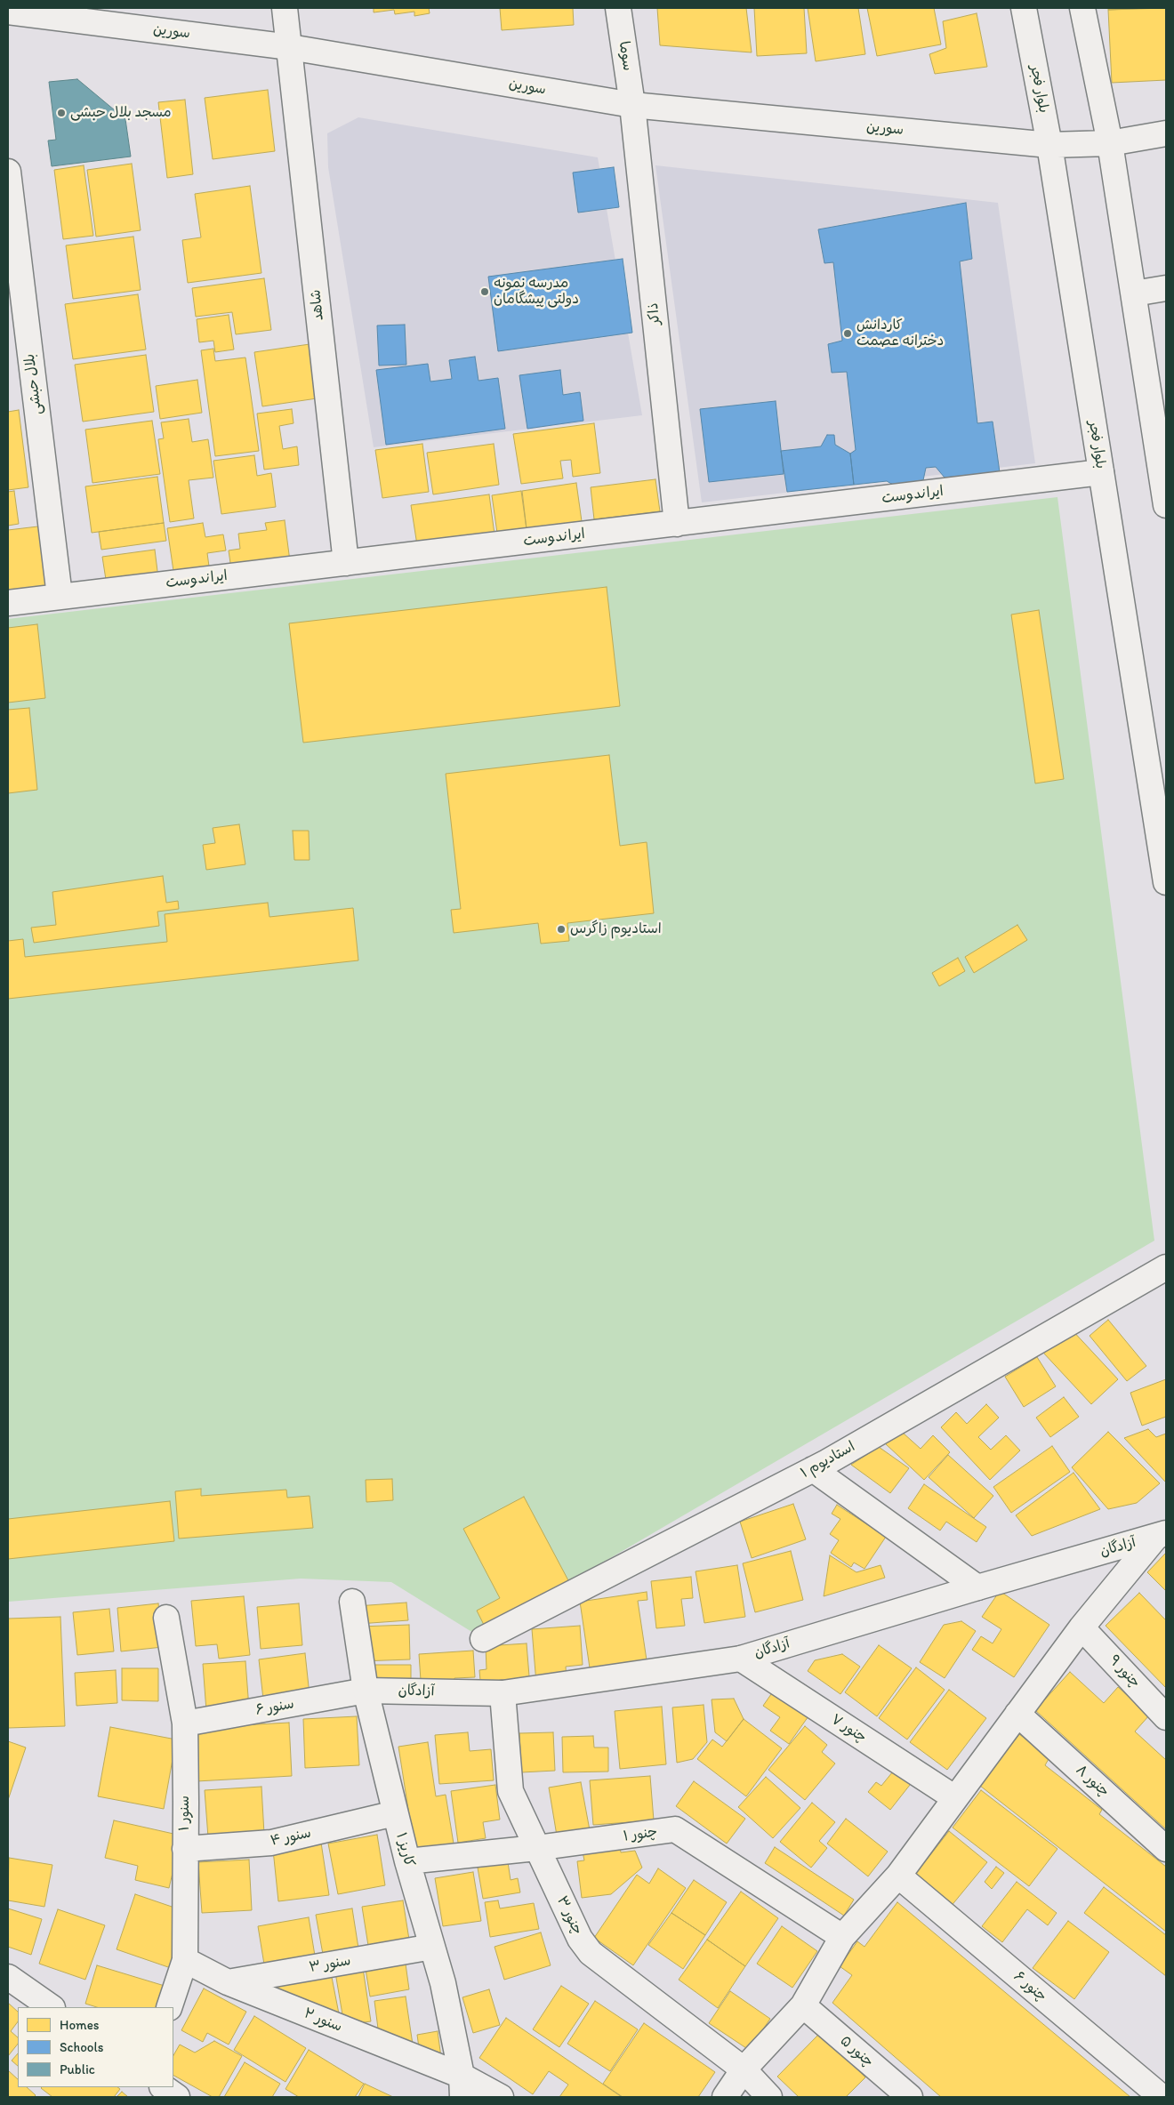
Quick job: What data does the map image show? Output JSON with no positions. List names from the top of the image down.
{
  "streets": {
    "street": [
      "سورین",
      "سوما",
      "بلوار فجر",
      "شاهد",
      "ذاکر",
      "بلال حبشی",
      "ایراندوست",
      "استادیوم ۱",
      "آزادگان",
      "چنور ۹",
      "سنور ۶",
      "چنور ۷",
      "چنور ۸",
      "سنور ۱",
      "چنور ۱",
      "سنور ۴",
      "کاریز ۱",
      "چنور ۳",
      "سنور ۳",
      "چنور ۶",
      "سنور ۲",
      "چنور ۵"
    ]
  },
  "crossings": [
    ["سورین", "سوما"],
    ["سورین", "بلوار فجر"],
    ["سورین", "شاهد"],
    ["سورین", "ذاکر"],
    ["سوما", "ذاکر"],
    ["بلوار فجر", "ایراندوست"],
    ["شاهد", "ایراندوست"],
    ["ذاکر", "ایراندوست"],
    ["بلال حبشی", "ایراندوست"],
    ["آزادگان", "سنور ۶"],
    ["آزادگان", "چنور ۷"],
    ["آزادگان", "کاریز ۱"],
    ["آزادگان", "چنور ۳"],
    ["سنور ۶", "سنور ۱"],
    ["سنور ۶", "کاریز ۱"],
    ["سنور ۱", "سنور ۴"],
    ["سنور ۱", "سنور ۲"],
    ["چنور ۱", "کاریز ۱"],
    ["چنور ۱", "چنور ۳"],
    ["سنور ۴", "کاریز ۱"],
    ["کاریز ۱", "سنور ۳"],
    ["کاریز ۱", "سنور ۲"],
    ["سنور ۳", "سنور ۲"]
  ],
  "places": [
    "مسجد بلال حبشی",
    "مدرسه نمونه دولتی پیشگامان",
    "کاردانش دخترانه عصمت",
    "استادیوم زاگرس"
  ],
  "legend": ["Homes", "Schools", "Public"]
}
